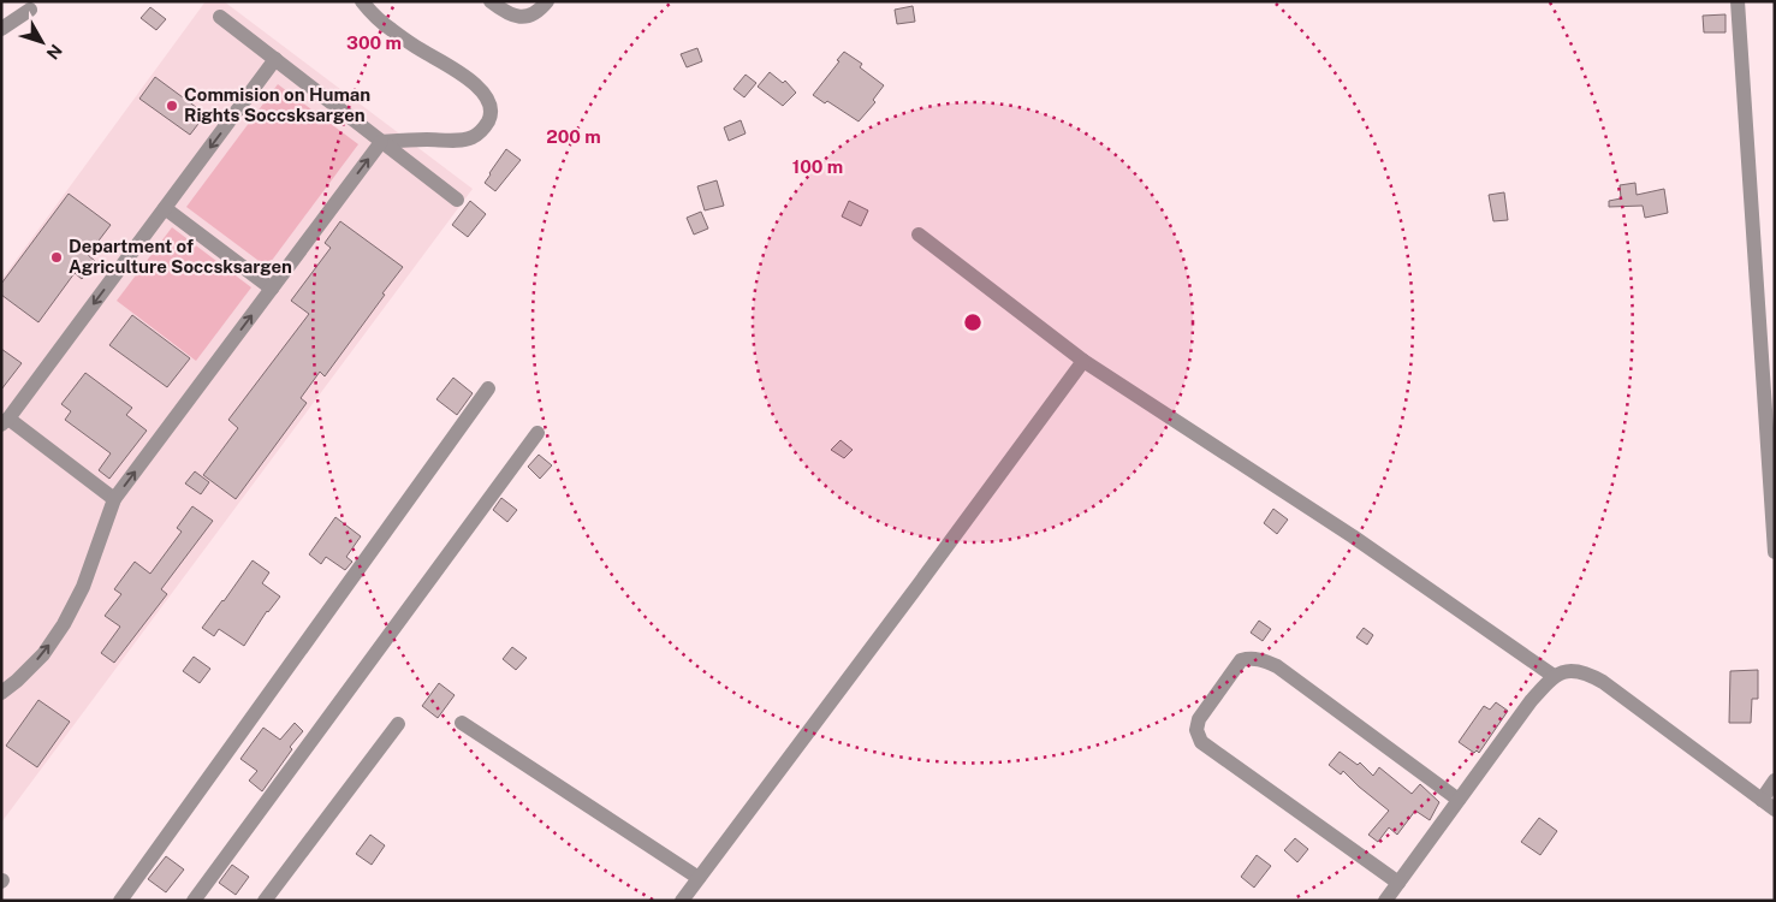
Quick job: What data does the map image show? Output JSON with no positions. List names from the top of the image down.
{
  "places": ["Commision on Human Rights Soccsksargen", "Department of Agriculture Soccsksargen"],
  "north": "bottom right",
  "rings": ["300 m", "200 m", "100 m"]
}
